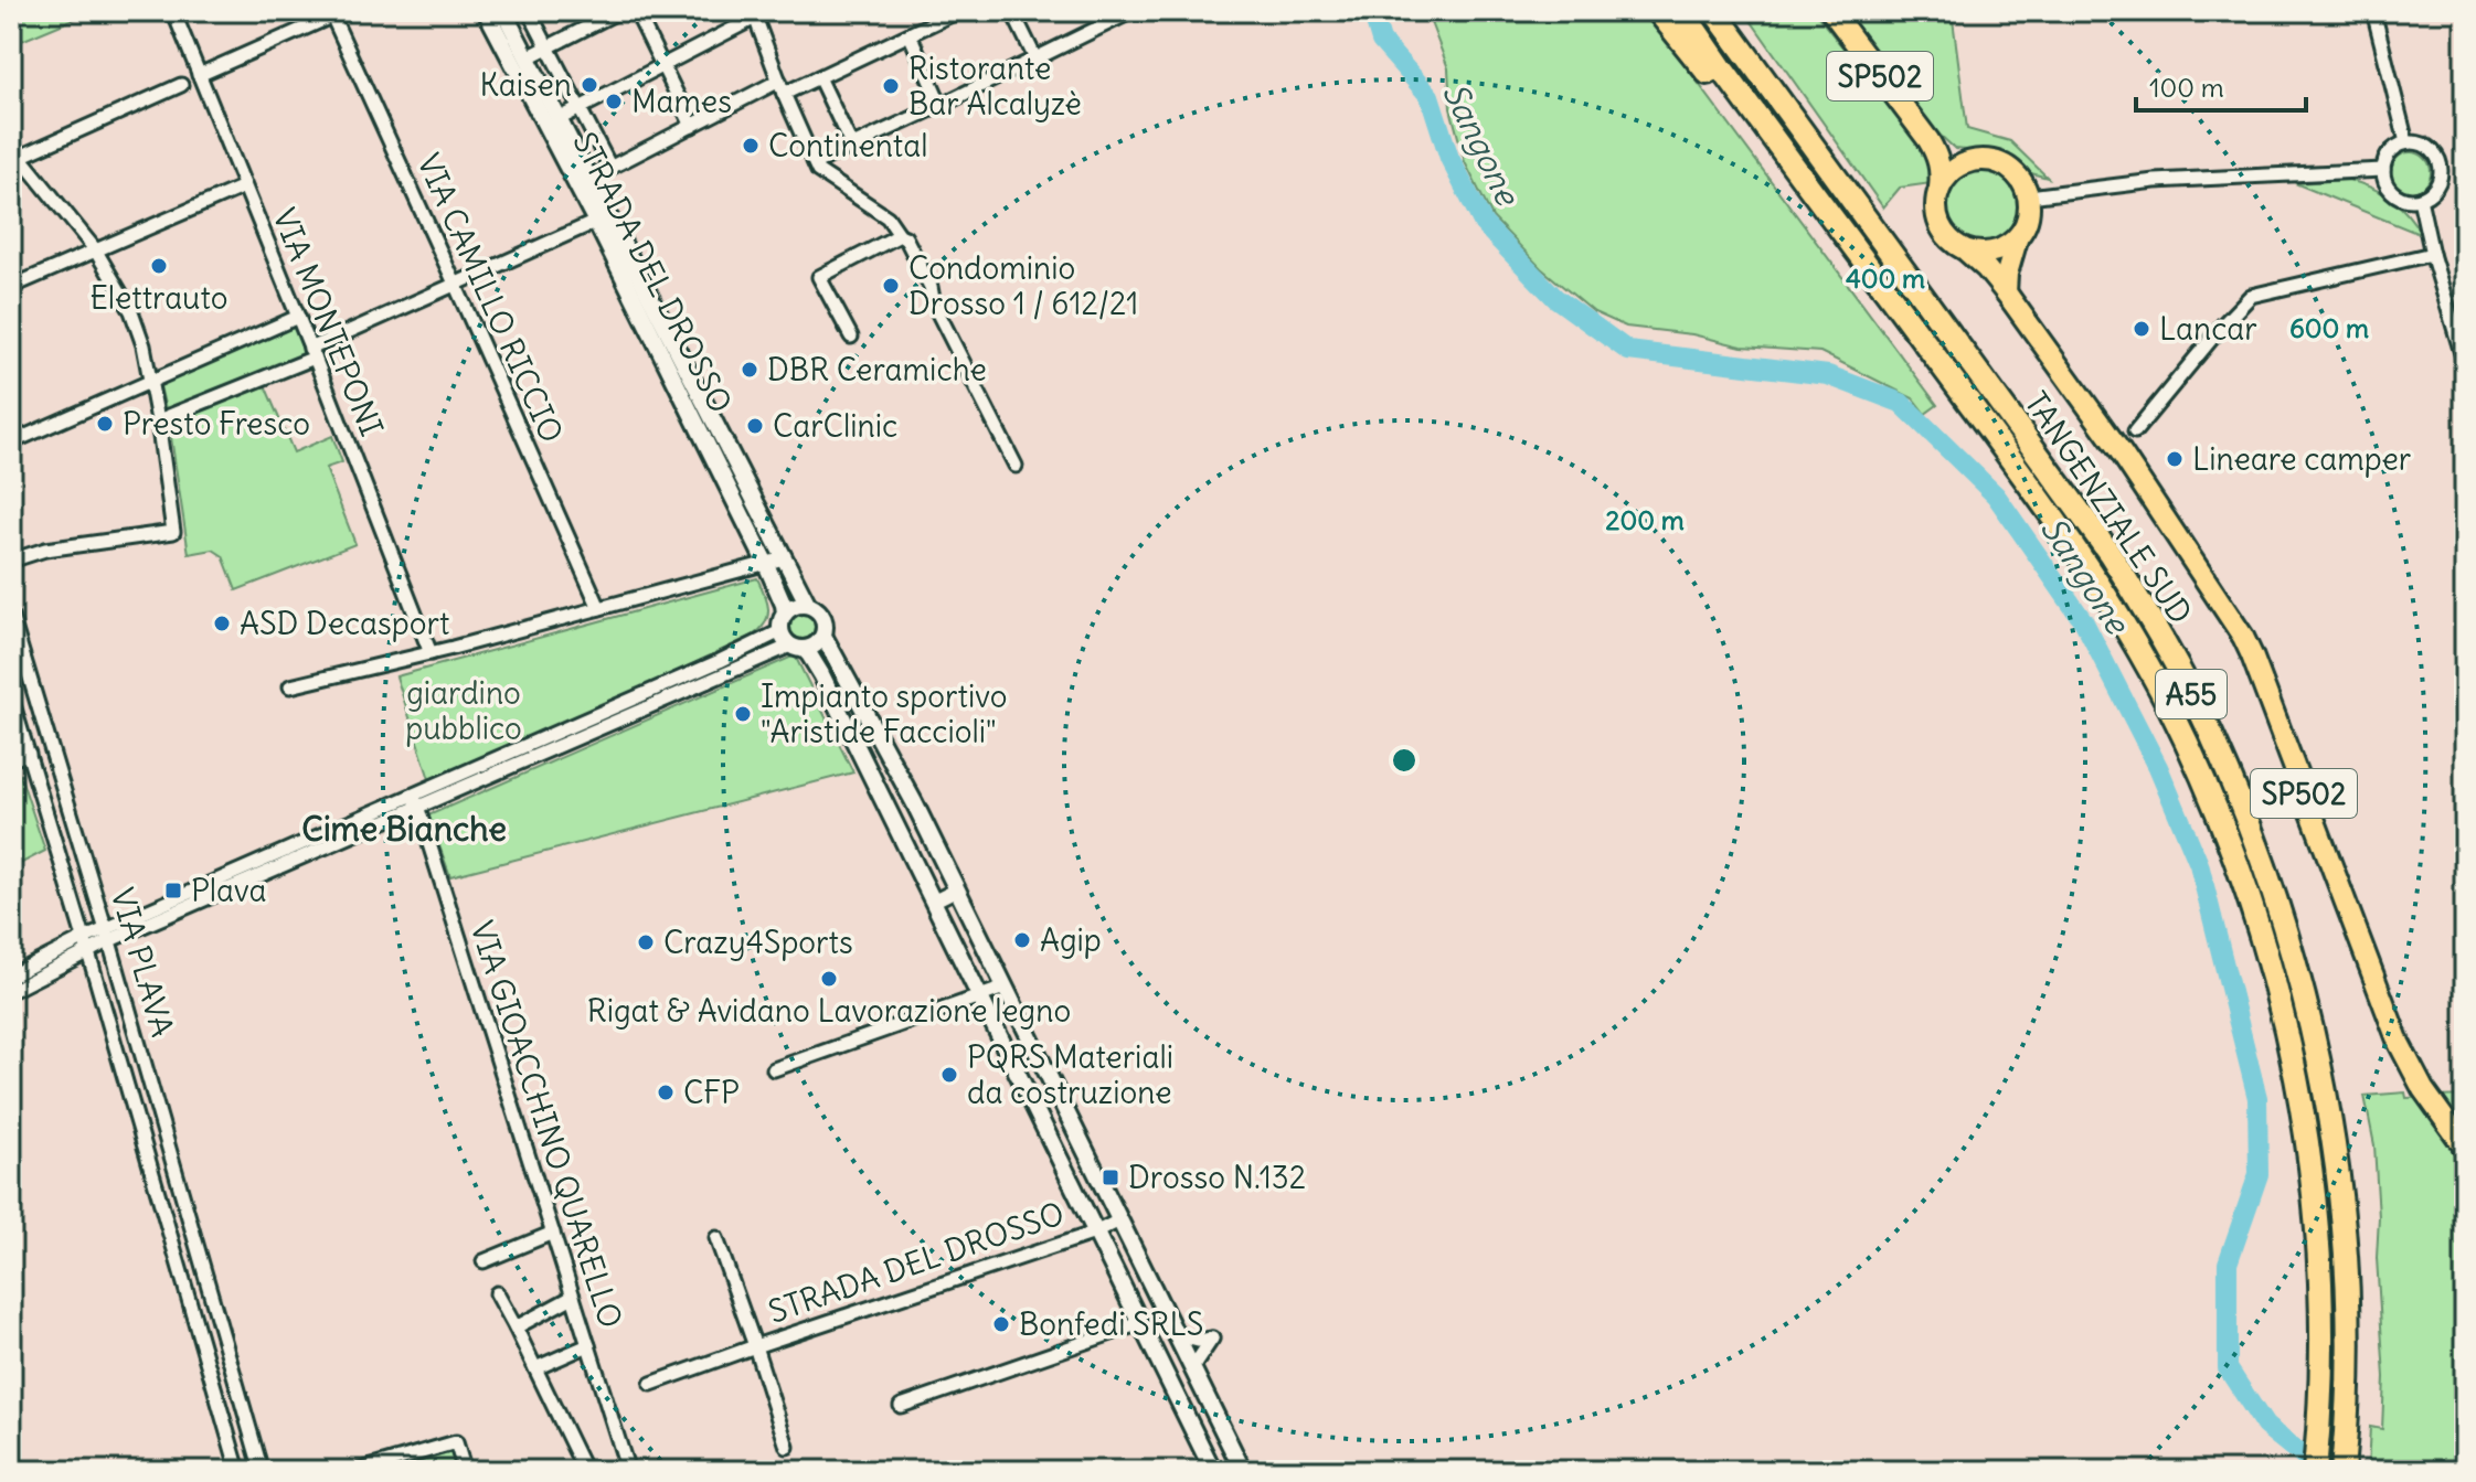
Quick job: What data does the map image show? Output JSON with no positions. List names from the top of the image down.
{
  "streets": {
    "highway": ["TANGENZIALE SUD", "A55"],
    "main road": ["SP502"],
    "street": [
      "STRADA DEL DROSSO",
      "VIA CAMILLO RICCIO",
      "VIA MONTEPONI",
      "VIA PLAVA",
      "VIA GIOACCHINO QUARELLO"
    ]
  },
  "districts": ["Cime Bianche"],
  "water": ["Sangone"],
  "parks": ["giardino pubblico"],
  "places": {
    "other": [
      "Kaisen",
      "Ristorante Bar Alcalyzè",
      "Mames",
      "Continental",
      "Elettrauto",
      "Condominio Drosso 1 / 612/21",
      "Lancar",
      "DBR Ceramiche",
      "Presto Fresco",
      "CarClinic",
      "Lineare camper",
      "ASD Decasport",
      "Impianto sportivo \"Aristide Faccioli\"",
      "Agip",
      "Crazy4Sports",
      "Rigat & Avidano Lavorazione legno",
      "PQRS Materiali da costruzione",
      "CFP",
      "Bonfedi SRLS"
    ],
    "transit": ["Plava", "Drosso N.132"]
  },
  "scale_bar": "100 m",
  "rings": ["400 m", "600 m", "200 m"]
}
